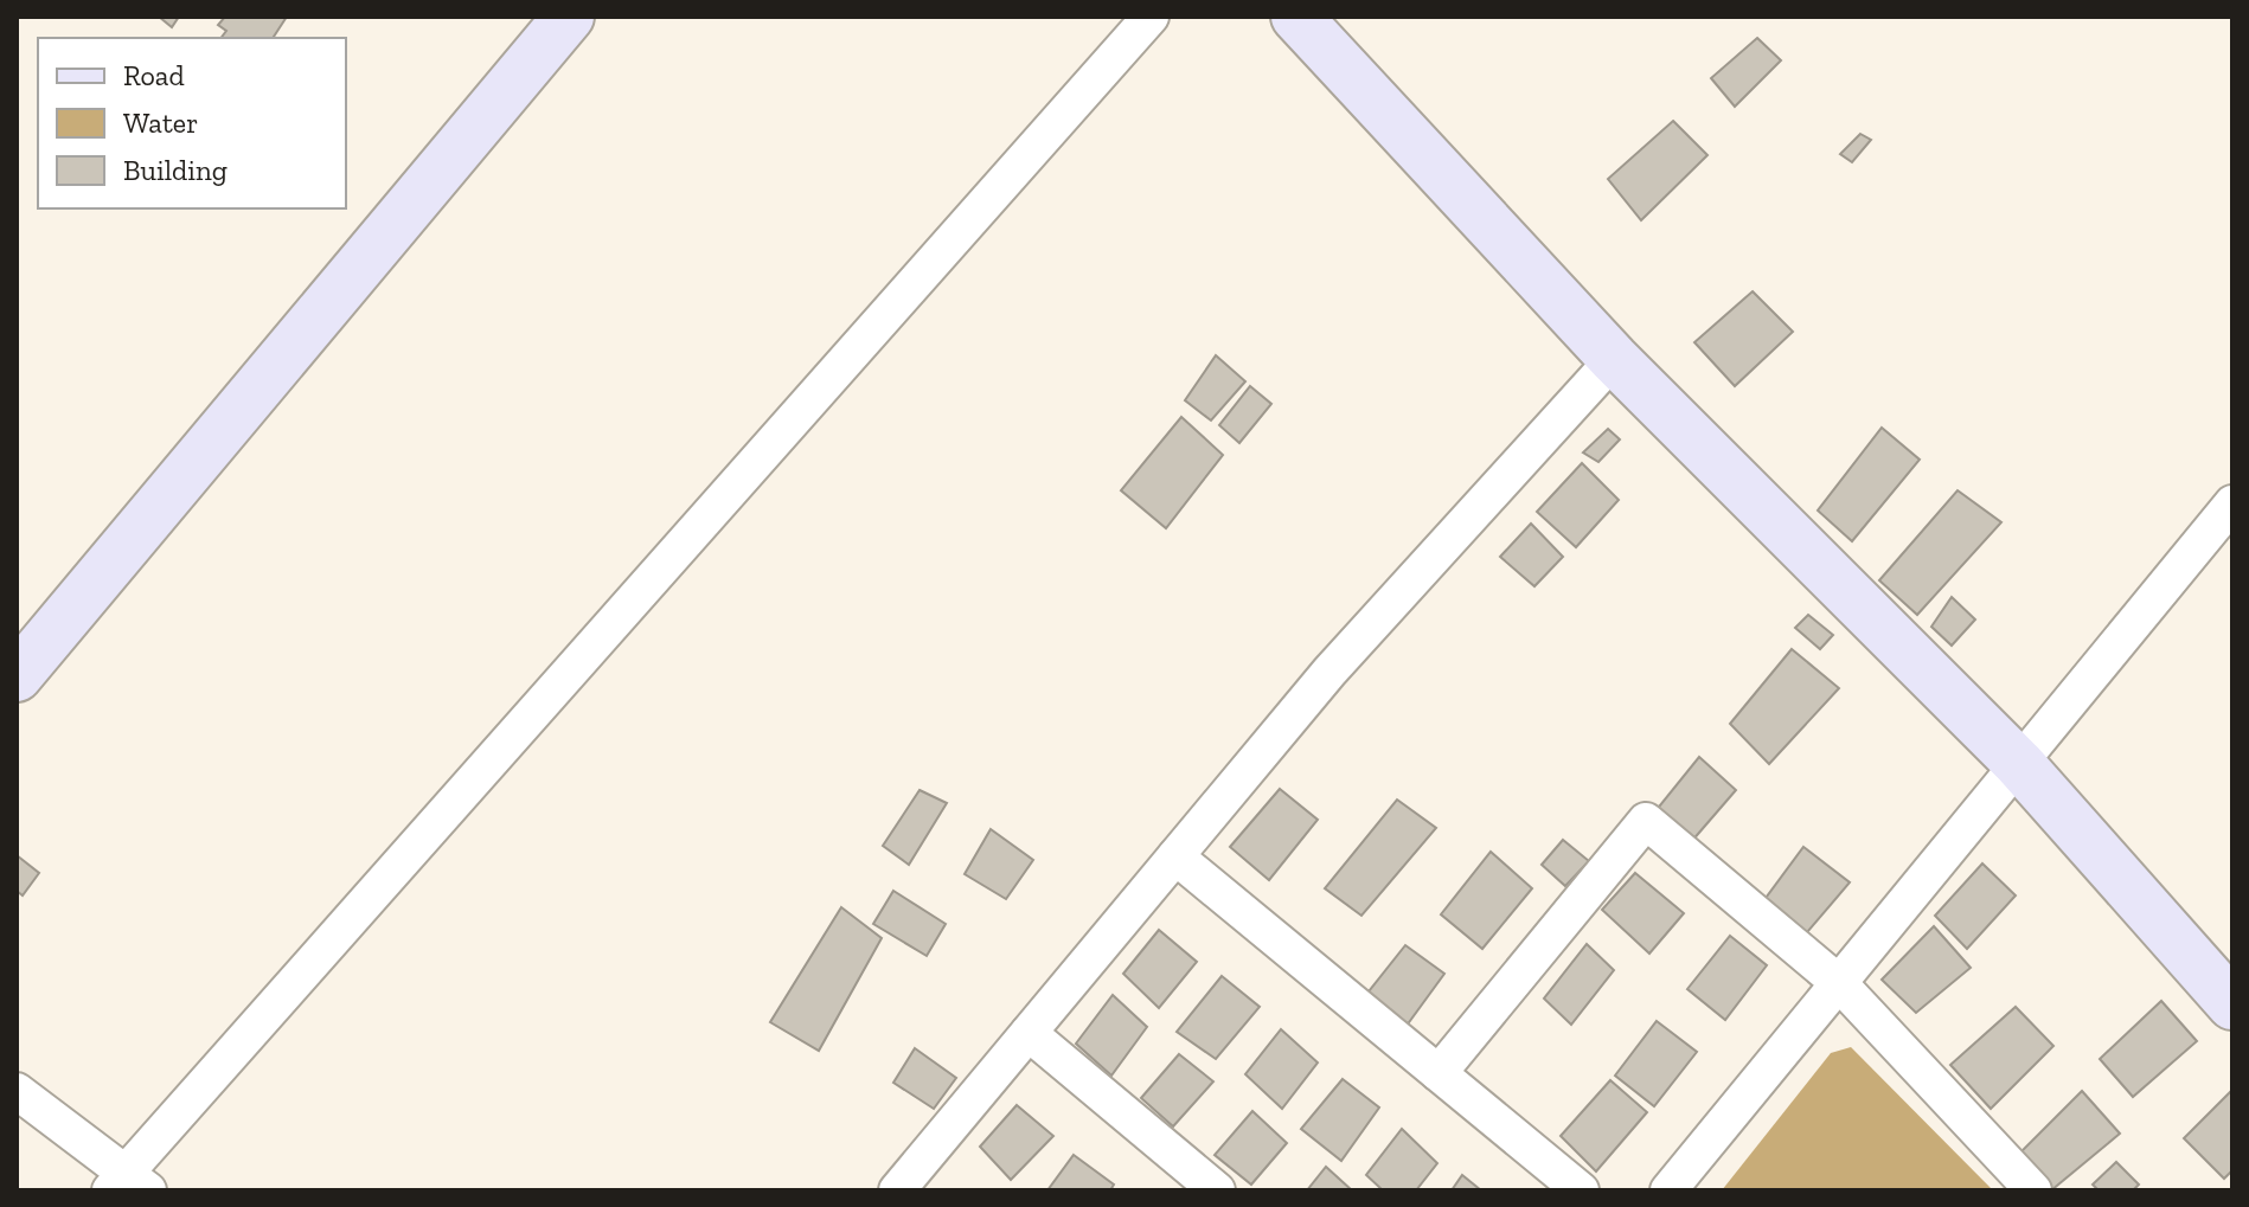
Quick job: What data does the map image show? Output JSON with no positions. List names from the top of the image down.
{
  "legend": ["Road", "Water", "Building"]
}
